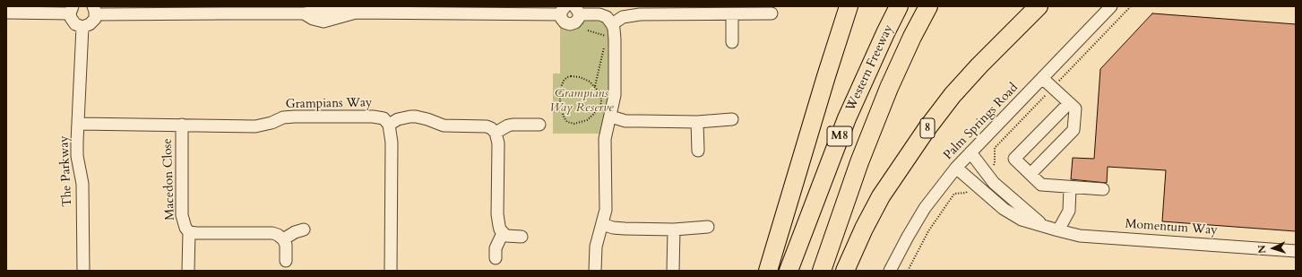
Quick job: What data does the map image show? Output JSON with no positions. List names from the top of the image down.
{
  "streets": {
    "highway": ["Western Freeway", "8", "M8"],
    "street": [
      "Grampians Way",
      "Palm Springs Road",
      "The Parkway",
      "Macedon Close",
      "Momentum Way"
    ]
  },
  "crossings": [
    ["Grampians Way", "The Parkway"],
    ["Grampians Way", "Macedon Close"],
    ["Palm Springs Road", "Momentum Way"]
  ],
  "parks": ["Grampians Way Reserve"],
  "north": "left"
}
